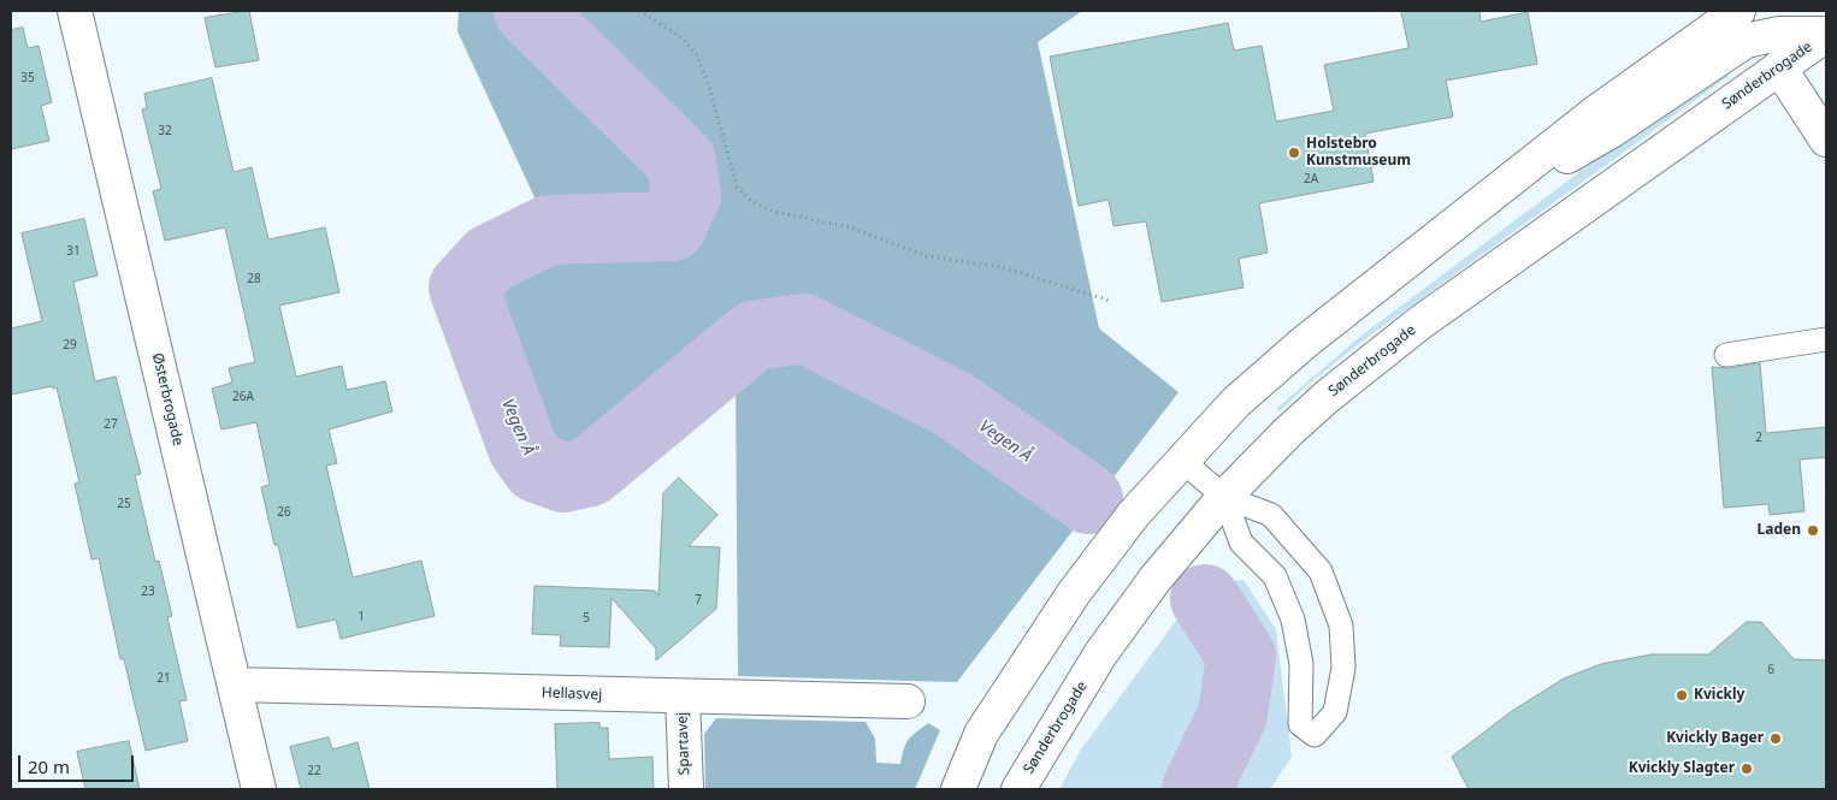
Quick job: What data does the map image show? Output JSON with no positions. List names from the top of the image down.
{
  "streets": {
    "street": [
      "Sønderbrogade",
      "Østerbrogade",
      "Hellasvej",
      "Spartavej"
    ]
  },
  "crossings": [
    ["Østerbrogade", "Hellasvej"],
    ["Hellasvej", "Spartavej"]
  ],
  "water": ["Vegen Å"],
  "places": [
    "Holstebro Kunstmuseum",
    "Laden",
    "Kvickly",
    "Kvickly Bager",
    "Kvickly Slagter"
  ],
  "house_numbers": [
    "35",
    "32",
    "2A",
    "31",
    "28",
    "29",
    "26A",
    "27",
    "2",
    "25",
    "26",
    "23",
    "7",
    "1",
    "5",
    "6",
    "21",
    "22"
  ],
  "scale_bar": "20 m"
}
